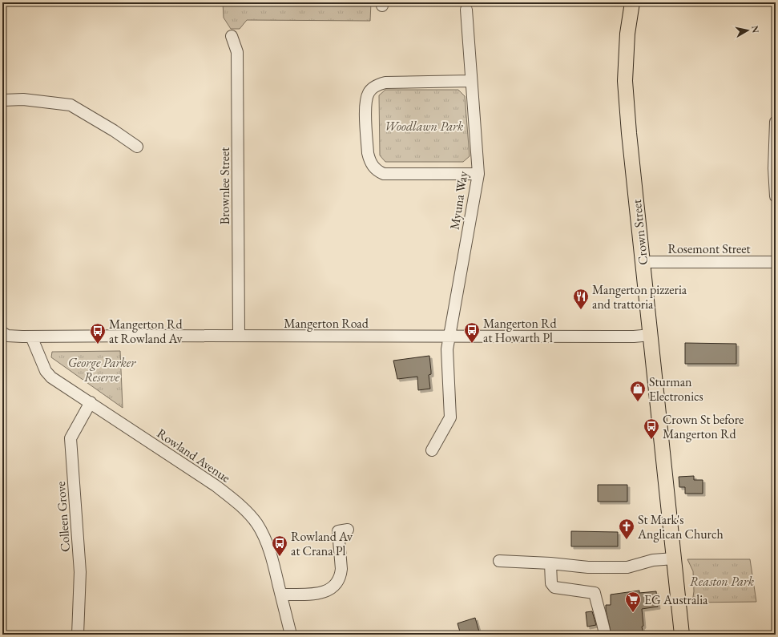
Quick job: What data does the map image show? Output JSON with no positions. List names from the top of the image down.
{
  "streets": {
    "main road": ["Crown Street"],
    "street": [
      "Brownlee Street",
      "Myuna Way",
      "Rosemont Street",
      "Mangerton Road",
      "Rowland Avenue",
      "Colleen Grove"
    ]
  },
  "crossings": [
    ["Brownlee Street", "Mangerton Road"],
    ["Myuna Way", "Mangerton Road"],
    ["Crown Street", "Rosemont Street"],
    ["Crown Street", "Mangerton Road"],
    ["Mangerton Road", "Rowland Avenue"],
    ["Rowland Avenue", "Colleen Grove"]
  ],
  "parks": ["Woodlawn Park", "George Parker Reserve", "Reaston Park"],
  "places": {
    "restaurant": ["Mangerton pizzeria and trattoria"],
    "bus stop": [
      "Mangerton Rd at Howarth Pl",
      "Mangerton Rd at Rowland Av",
      "Crown St before Mangerton Rd",
      "Rowland Av at Crana Pl"
    ],
    "shop": ["Sturman Electronics"],
    "church": ["St Mark's Anglican Church"],
    "supermarket": ["EG Australia"]
  },
  "north": "right"
}
